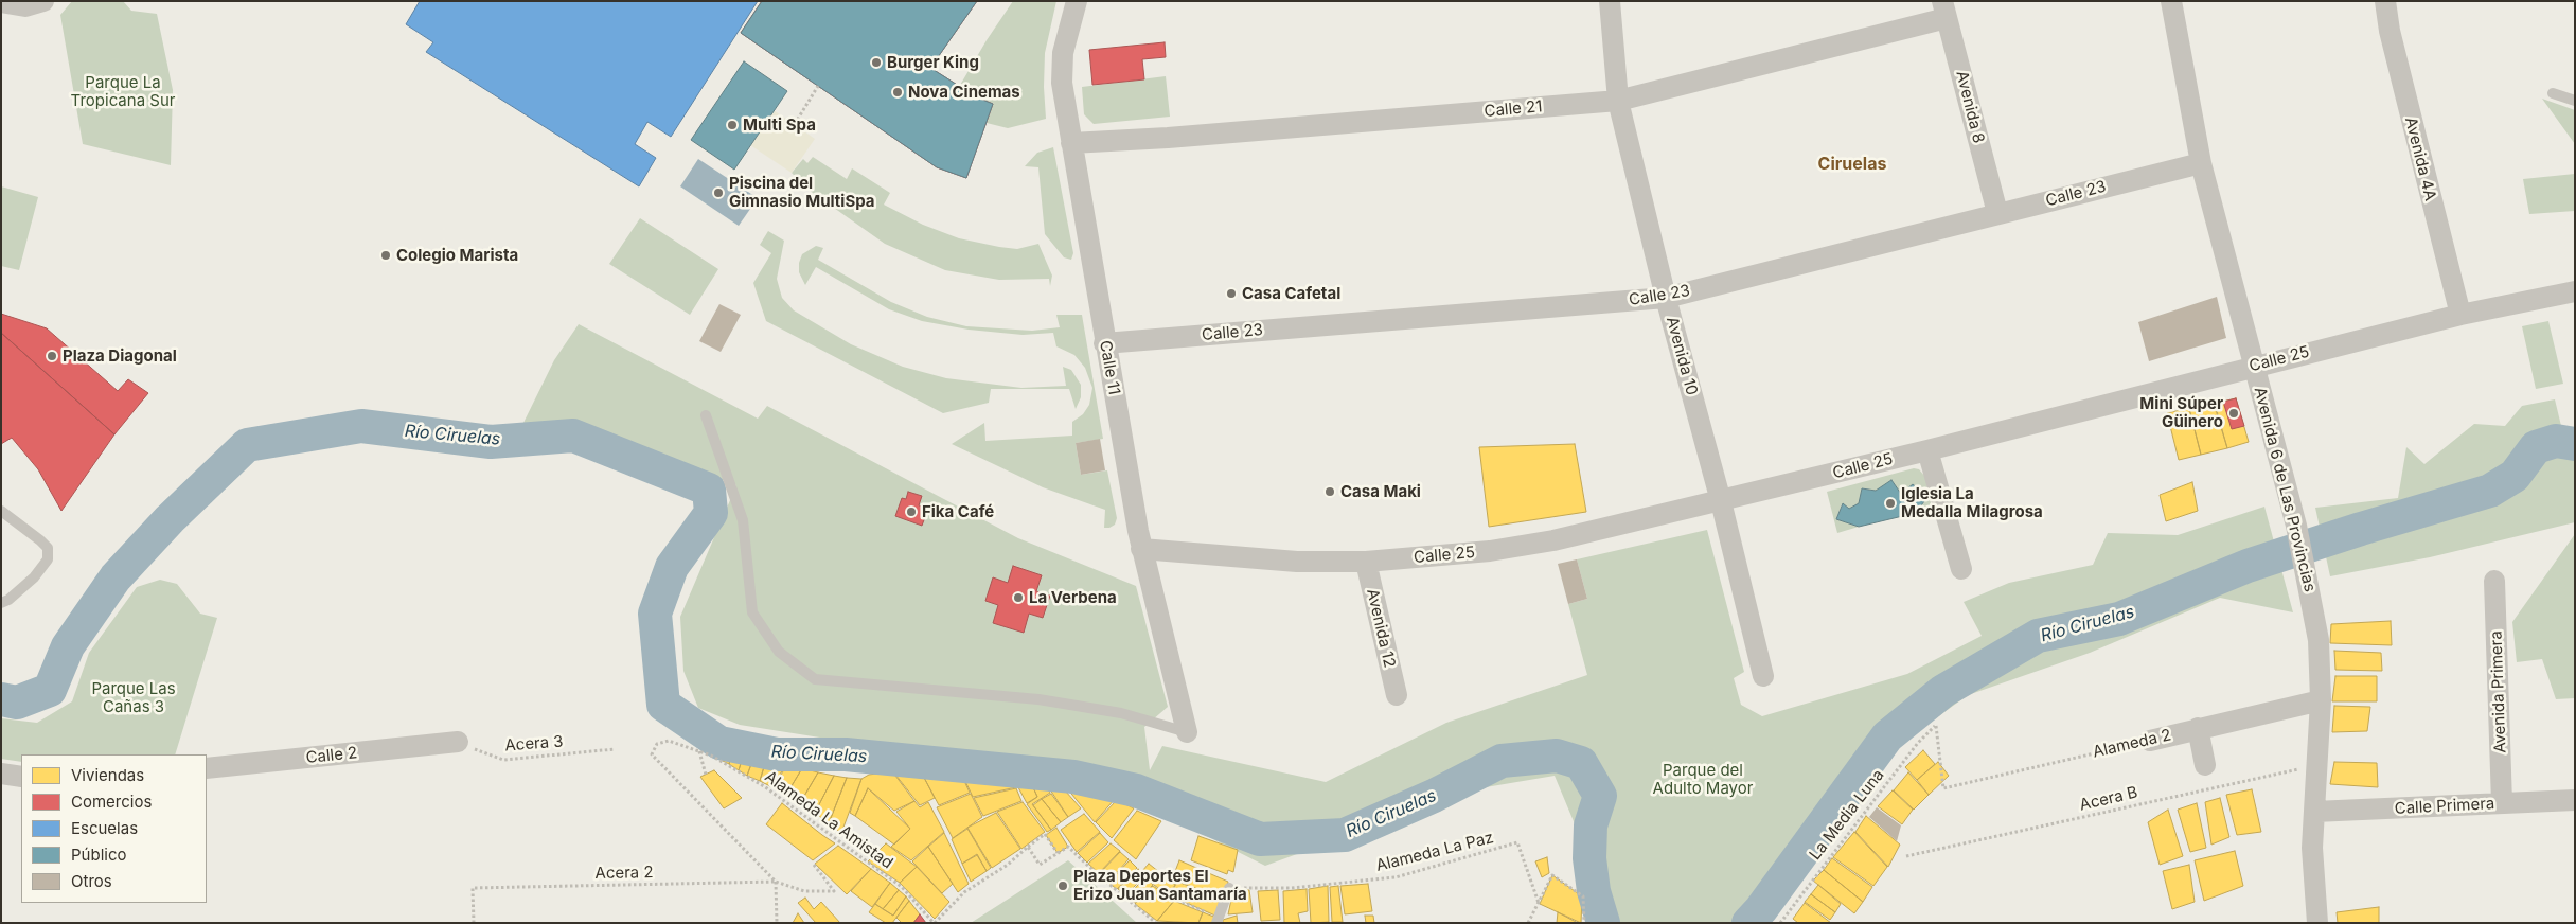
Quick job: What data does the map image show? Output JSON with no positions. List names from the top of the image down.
{
  "streets": {
    "street": [
      "Avenida 8",
      "Calle 21",
      "Avenida 4A",
      "Calle 23",
      "Avenida 10",
      "Calle 25",
      "Calle 11",
      "Avenida 6 de Las Provincias",
      "Avenida 12",
      "Avenida Primera",
      "Alameda 2",
      "Calle 2",
      "Calle Primera"
    ],
    "path": [
      "Acera 3",
      "Acera B",
      "La Media Luna",
      "Alameda La Amistad",
      "Alameda La Paz",
      "Acera 2"
    ]
  },
  "crossings": [
    ["Avenida 8", "Calle 21"],
    ["Avenida 8", "Calle 23"],
    ["Calle 21", "Avenida 10"],
    ["Calle 21", "Calle 11"],
    ["Avenida 4A", "Calle 25"],
    ["Calle 23", "Avenida 10"],
    ["Calle 23", "Calle 11"],
    ["Calle 23", "Avenida 6 de Las Provincias"],
    ["Avenida 10", "Calle 25"],
    ["Calle 25", "Calle 11"],
    ["Calle 25", "Avenida 6 de Las Provincias"],
    ["Calle 25", "Avenida 12"],
    ["Avenida 6 de Las Provincias", "Alameda 2"],
    ["Avenida 6 de Las Provincias", "Acera B"],
    ["Avenida 6 de Las Provincias", "Calle Primera"],
    ["Avenida Primera", "Calle Primera"],
    ["Acera 3", "Calle 2"],
    ["Alameda 2", "La Media Luna"],
    ["Alameda La Amistad", "Acera 2"]
  ],
  "districts": ["Ciruelas"],
  "water": ["Río Ciruelas"],
  "parks": ["Parque La Tropicana Sur", "Parque Las Cañas 3", "Parque del Adulto Mayor"],
  "places": [
    "Burger King",
    "Nova Cinemas",
    "Multi Spa",
    "Piscina del Gimnasio MultiSpa",
    "Colegio Marista",
    "Casa Cafetal",
    "Plaza Diagonal",
    "Mini Súper Güinero",
    "Casa Maki",
    "Iglesia La Medalla Milagrosa",
    "Fika Café",
    "La Verbena",
    "Plaza Deportes El Erizo Juan Santamaría"
  ],
  "legend": [
    "Viviendas",
    "Comercios",
    "Escuelas",
    "Público",
    "Otros"
  ]
}
